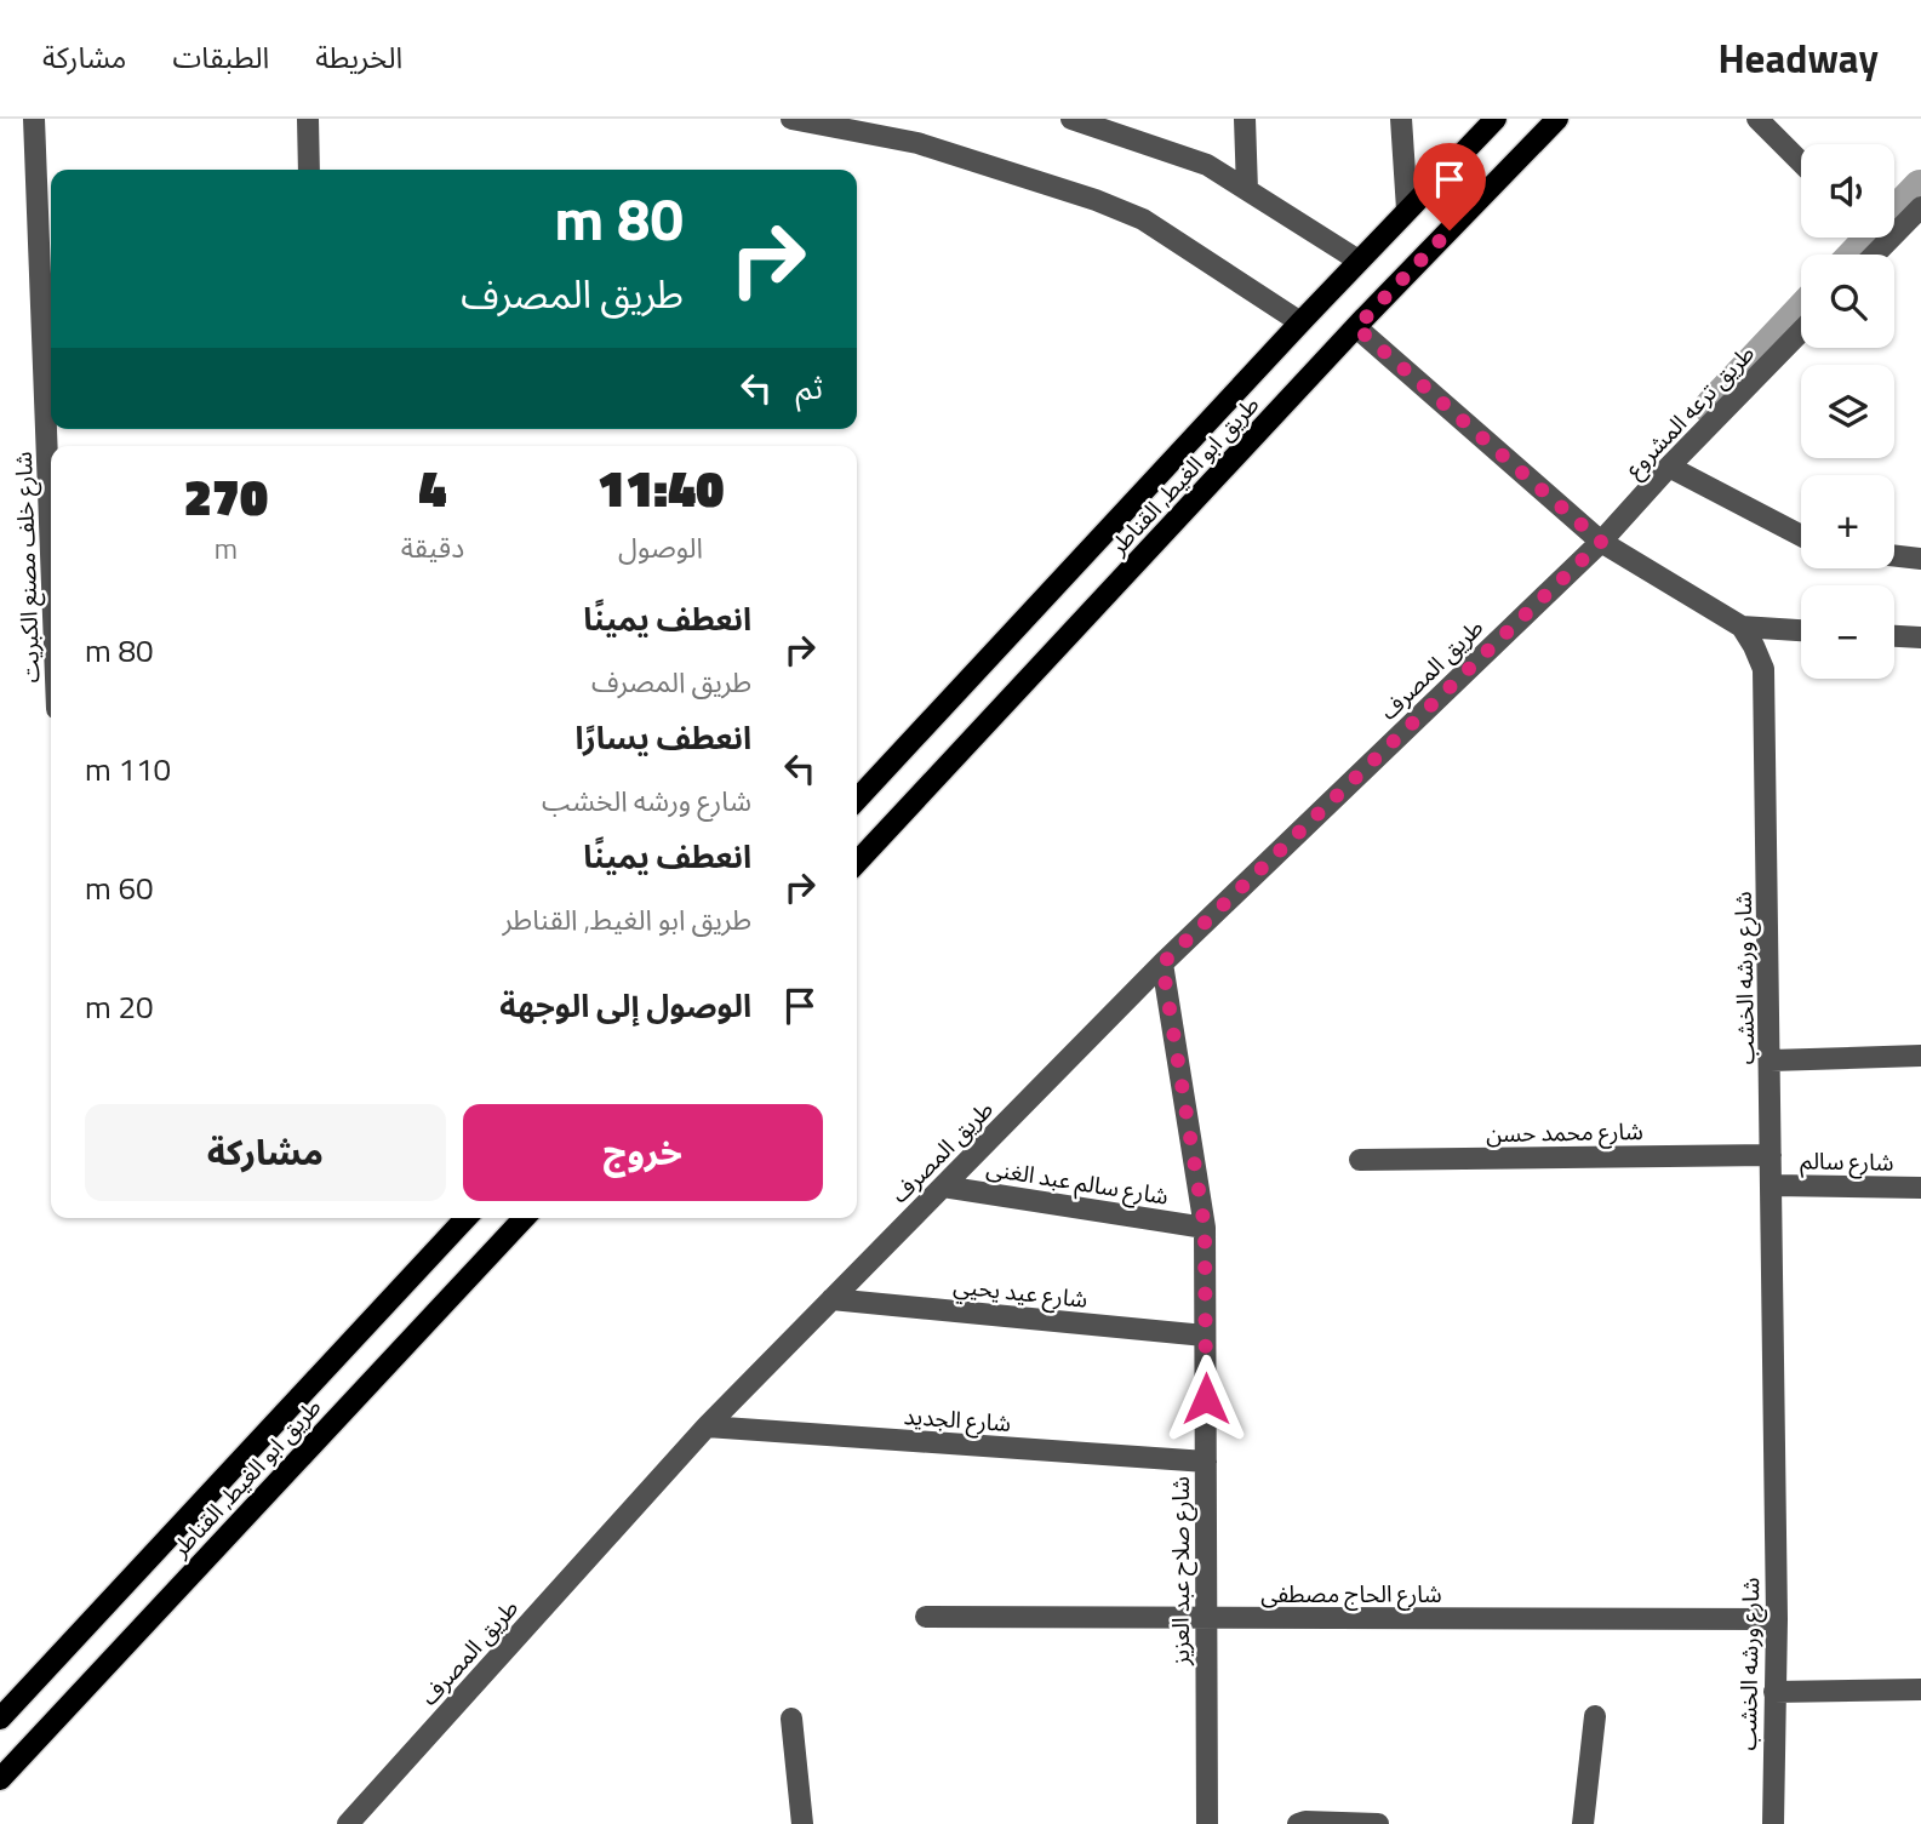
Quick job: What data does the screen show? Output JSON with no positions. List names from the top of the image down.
{
  "streets": {
    "main road": ["طريق ابو الغيط, القناطر"],
    "street": [
      "طريق ترعه المشروع",
      "شارع خلف مصنع الكبريت",
      "طريق المصرف",
      "شارع ورشه الخشب",
      "شارع محمد حسن",
      "شارع سالم",
      "شارع سالم عبد الغنى",
      "شارع عيد يحيي",
      "شارع الجديد",
      "شارع صلاح عبد العزيز",
      "شارع الحاج مصطفى"
    ]
  },
  "crossings": [
    ["طريق ترعه المشروع", "طريق المصرف"],
    ["طريق المصرف", "شارع سالم عبد الغنى"],
    ["طريق المصرف", "شارع عيد يحيي"],
    ["طريق المصرف", "شارع الجديد"],
    ["طريق المصرف", "شارع صلاح عبد العزيز"],
    ["شارع ورشه الخشب", "شارع محمد حسن"],
    ["شارع ورشه الخشب", "شارع سالم"],
    ["شارع ورشه الخشب", "شارع الحاج مصطفى"],
    ["شارع سالم عبد الغنى", "شارع صلاح عبد العزيز"],
    ["شارع عيد يحيي", "شارع صلاح عبد العزيز"],
    ["شارع الجديد", "شارع صلاح عبد العزيز"],
    ["شارع صلاح عبد العزيز", "شارع الحاج مصطفى"]
  ],
  "page": {
    "header": "Headway",
    "nav": ["الخريطة", "الطبقات", "مشاركة"],
    "map_buttons": ["+", "−"],
    "turn": ["80 m", "طريق المصرف"],
    "then": "ثم",
    "eta": [
      "11:40",
      "الوصول",
      "4",
      "دقيقة",
      "270",
      "m"
    ],
    "list": [
      {
        "name": "انعطف يمينًا",
        "note": "طريق المصرف",
        "value": "80 m"
      },
      {
        "name": "انعطف يسارًا",
        "note": "شارع ورشه الخشب",
        "value": "110 m"
      },
      {
        "name": "انعطف يمينًا",
        "note": "طريق ابو الغيط, القناطر",
        "value": "60 m"
      },
      {
        "name": "الوصول إلى الوجهة",
        "value": "20 m"
      }
    ],
    "buttons": ["خروج", "مشاركة"]
  }
}
